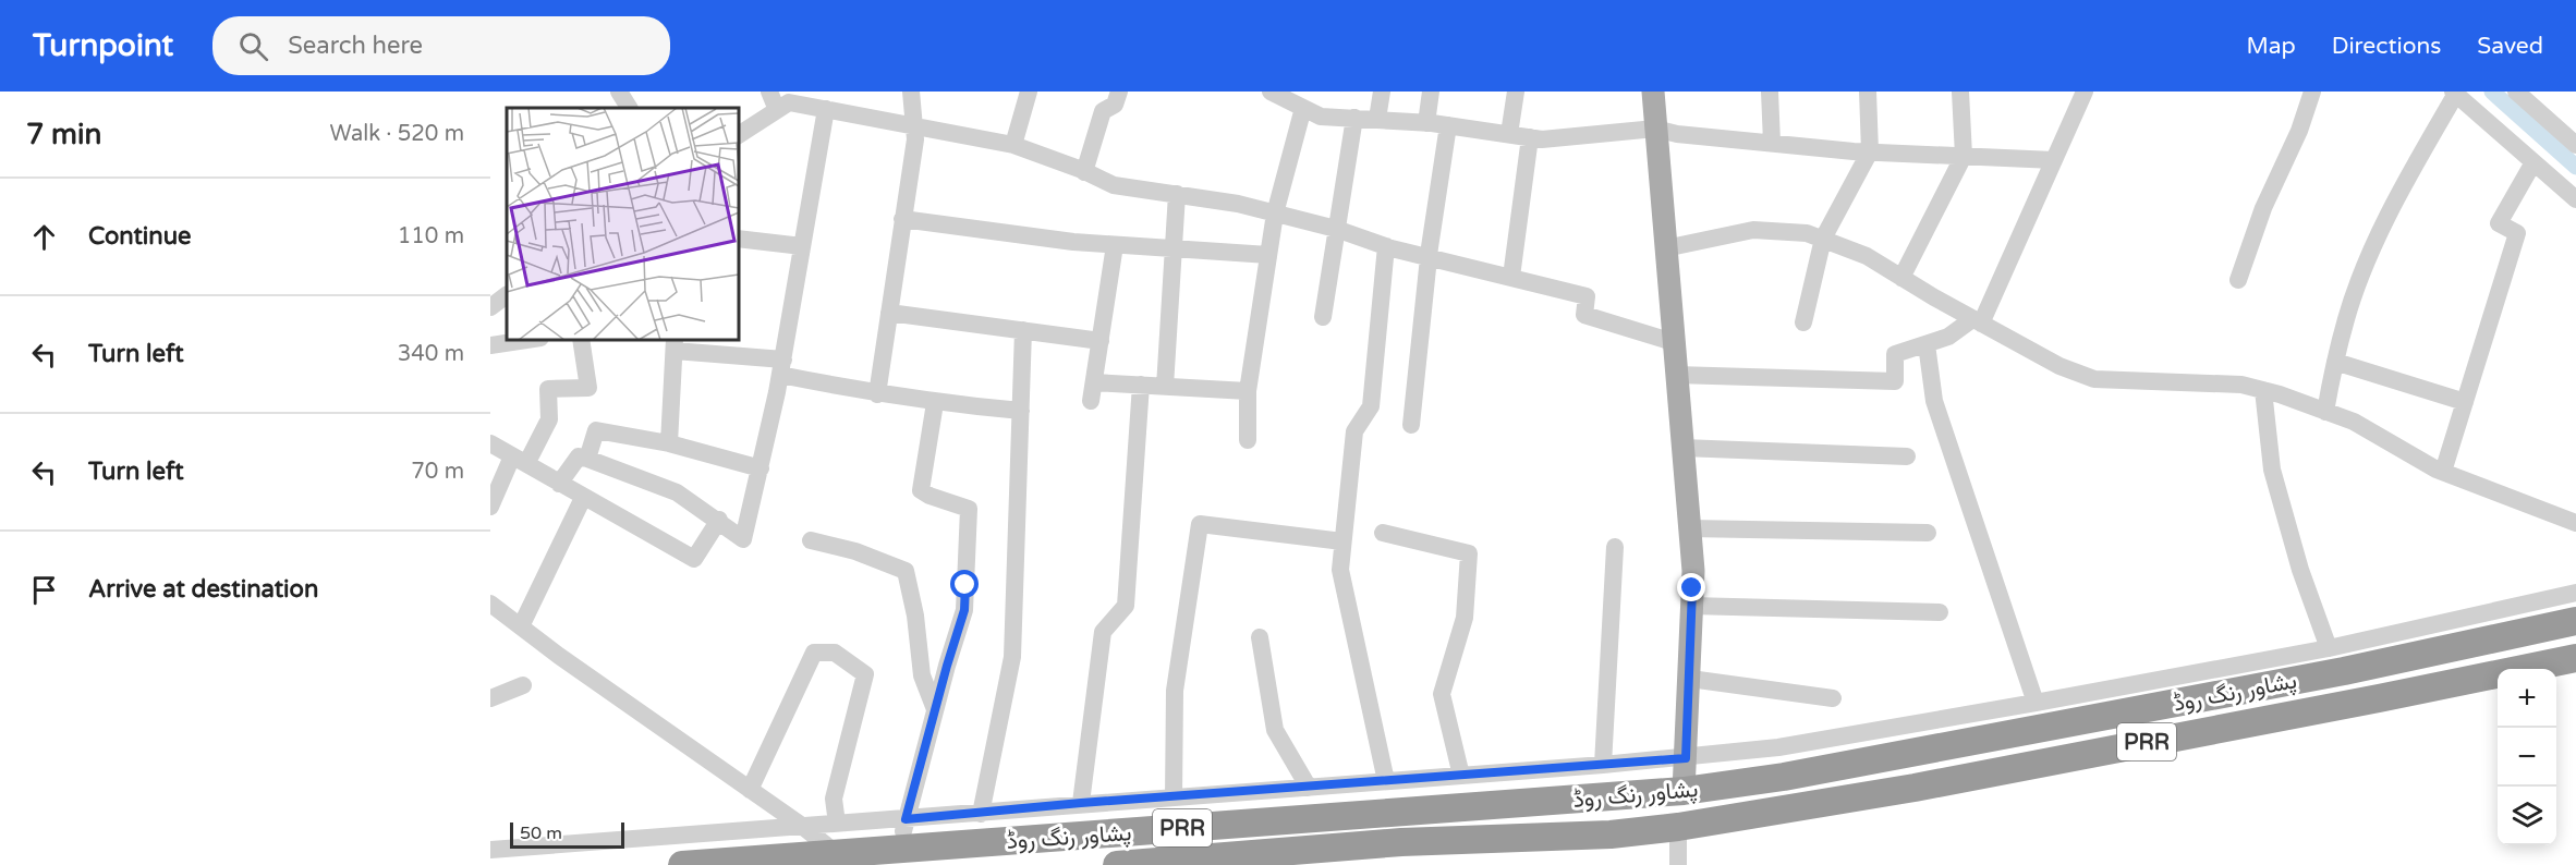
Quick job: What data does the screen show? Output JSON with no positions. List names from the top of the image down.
{
  "streets": {
    "highway": ["پشاور رنگ روڈ", "PRR"]
  },
  "scale_bar": "50 m",
  "page": {
    "header": "Turnpoint",
    "search": "Search here",
    "nav": ["Map", "Directions", "Saved"],
    "heading": ["7 min", "Walk · 520 m"],
    "list": [
      ["Continue", "110 m"],
      ["Turn left", "340 m"],
      ["Turn left", "70 m"],
      "Arrive at destination"
    ],
    "map_buttons": ["+", "−"],
    "scale": "50 m"
  }
}
